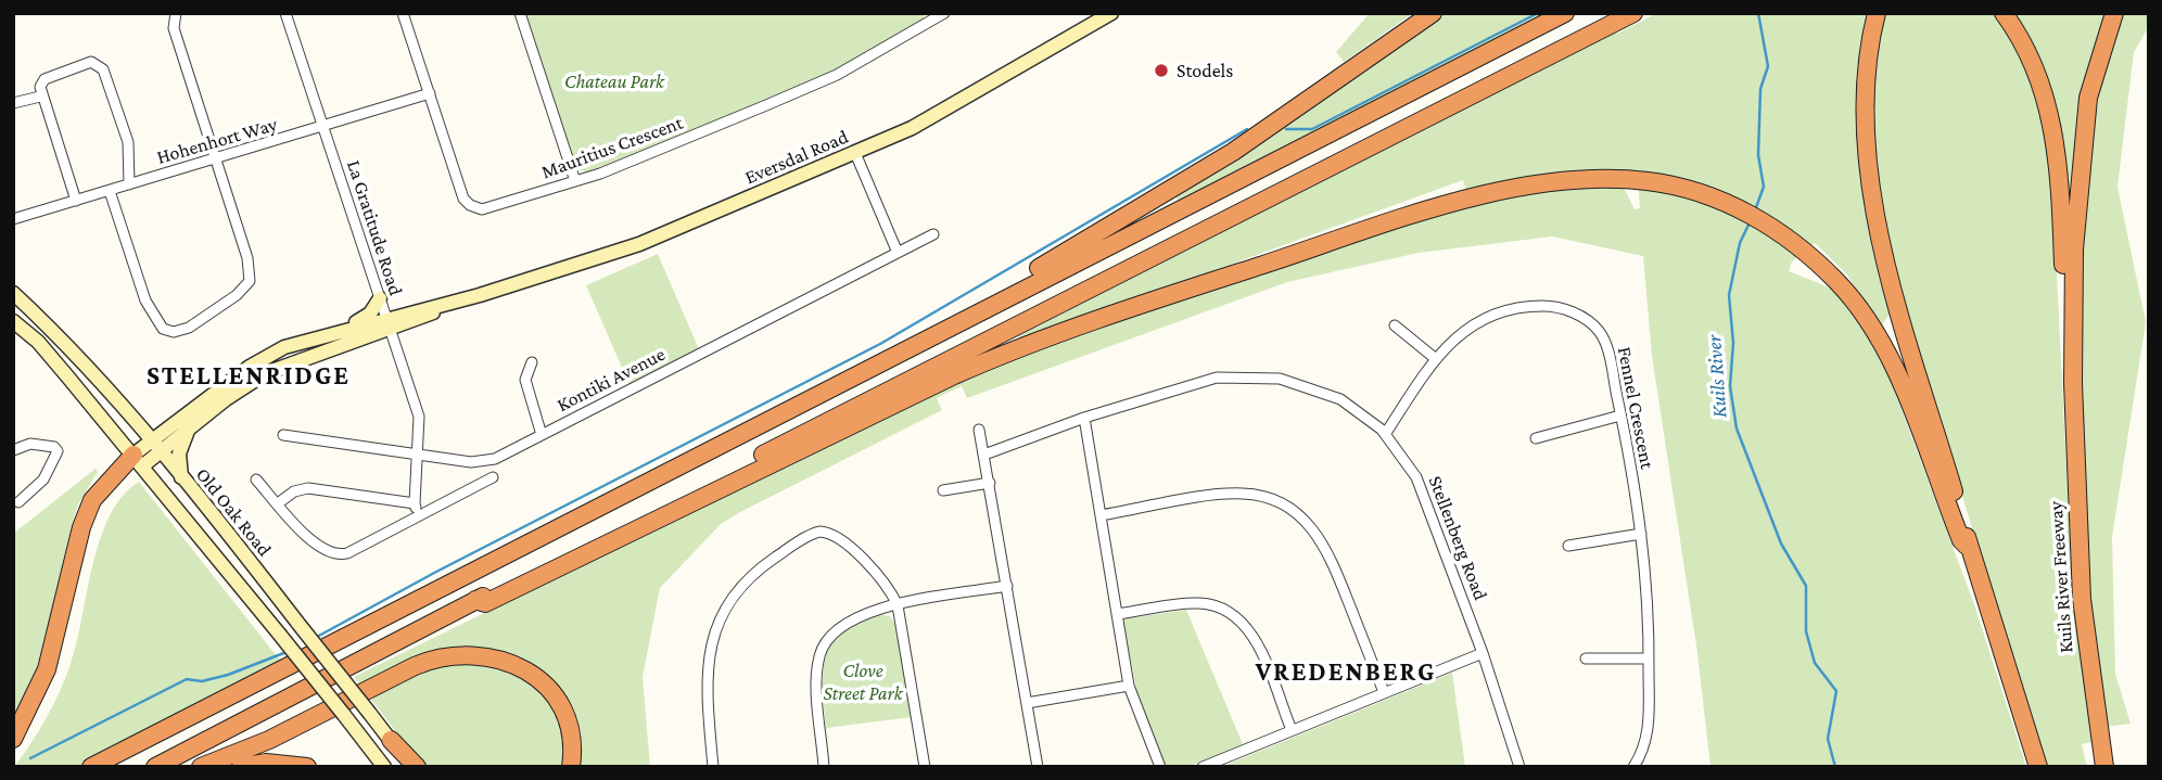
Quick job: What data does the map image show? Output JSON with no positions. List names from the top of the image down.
{
  "streets": {
    "highway": ["Kuils River Freeway"],
    "main road": ["Eversdal Road", "Old Oak Road"],
    "street": [
      "Hohenhort Way",
      "Mauritius Crescent",
      "La Gratitude Road",
      "Kontiki Avenue",
      "Fennel Crescent",
      "Stellenberg Road"
    ]
  },
  "crossings": [
    ["Hohenhort Way", "Mauritius Crescent"],
    ["Hohenhort Way", "La Gratitude Road"],
    ["Eversdal Road", "La Gratitude Road"],
    ["Eversdal Road", "Old Oak Road"],
    ["La Gratitude Road", "Kontiki Avenue"],
    ["Fennel Crescent", "Stellenberg Road"]
  ],
  "districts": ["STELLENRIDGE", "VREDENBERG"],
  "water": ["Kuils River"],
  "parks": ["Chateau Park", "Clove Street Park"],
  "places": ["Stodels"]
}
